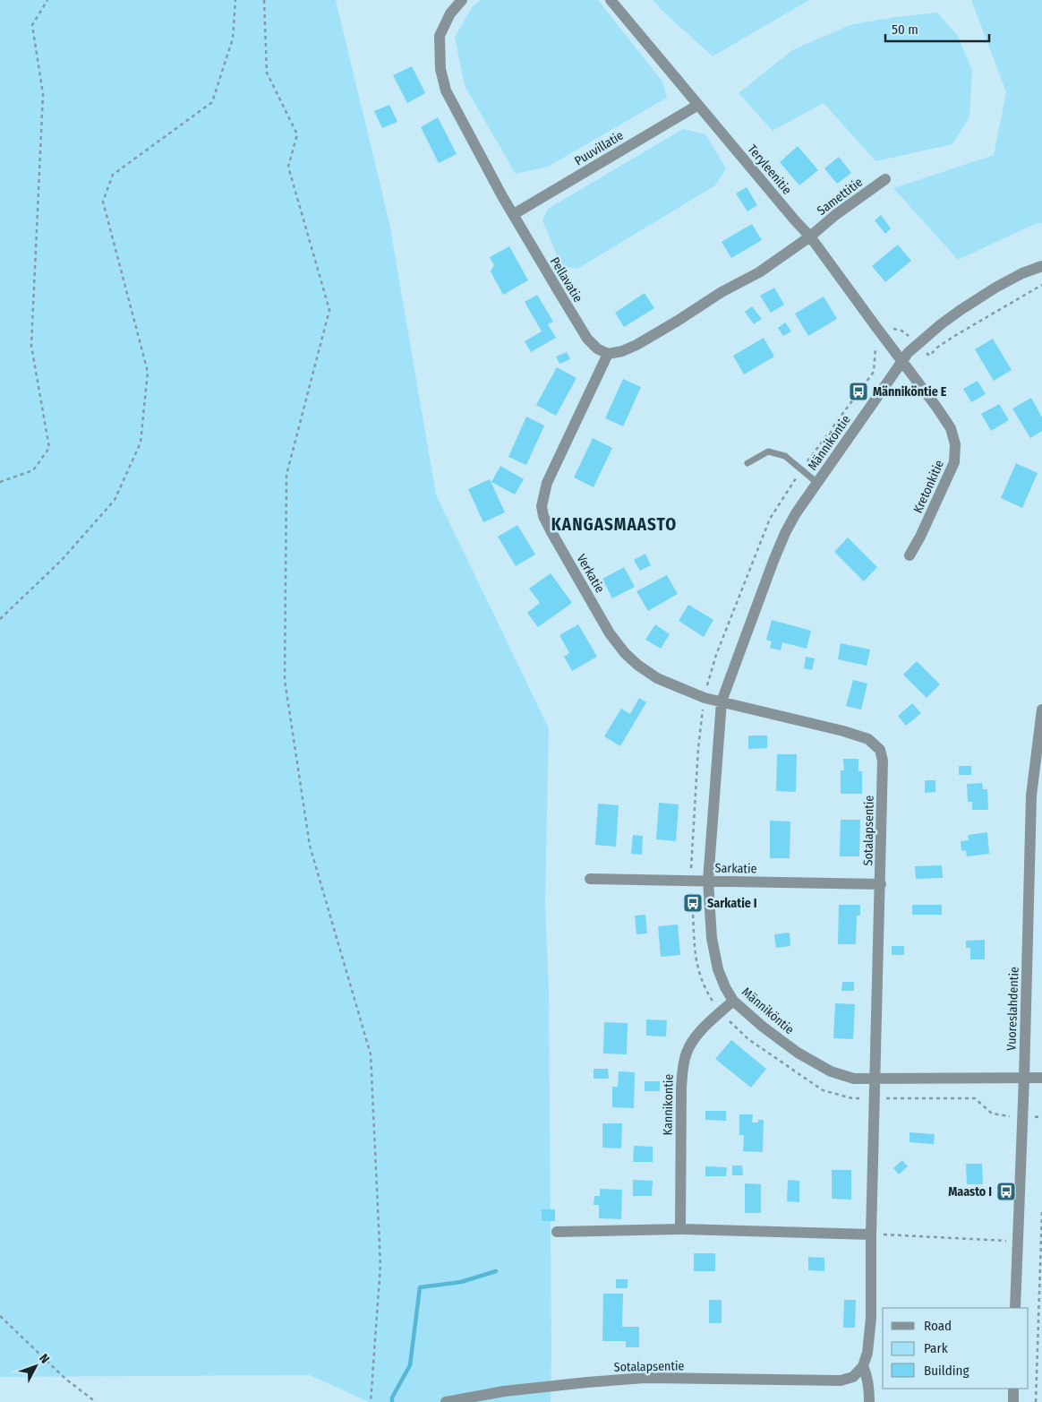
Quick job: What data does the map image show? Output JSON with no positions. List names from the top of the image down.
{
  "streets": {
    "street": [
      "Puuvillatie",
      "Teryleenitie",
      "Samettitie",
      "Pellavatie",
      "Männiköntie",
      "Kretonkitie",
      "Verkatie",
      "Sotalapsentie",
      "Sarkatie",
      "Vuoreslahdentie",
      "Kannikontie"
    ]
  },
  "crossings": [
    ["Puuvillatie", "Teryleenitie"],
    ["Puuvillatie", "Pellavatie"],
    ["Teryleenitie", "Samettitie"],
    ["Teryleenitie", "Männiköntie"],
    ["Teryleenitie", "Kretonkitie"],
    ["Pellavatie", "Verkatie"],
    ["Männiköntie", "Kretonkitie"],
    ["Männiköntie", "Verkatie"],
    ["Männiköntie", "Sotalapsentie"],
    ["Männiköntie", "Sarkatie"],
    ["Männiköntie", "Vuoreslahdentie"],
    ["Männiköntie", "Kannikontie"],
    ["Verkatie", "Sotalapsentie"],
    ["Sotalapsentie", "Sarkatie"]
  ],
  "districts": ["KANGASMAASTO"],
  "places": {
    "bus stop": ["Männiköntie E", "Sarkatie I", "Maasto I"]
  },
  "legend": ["Road", "Park", "Building"],
  "scale_bar": "50 m",
  "north": "top right"
}
